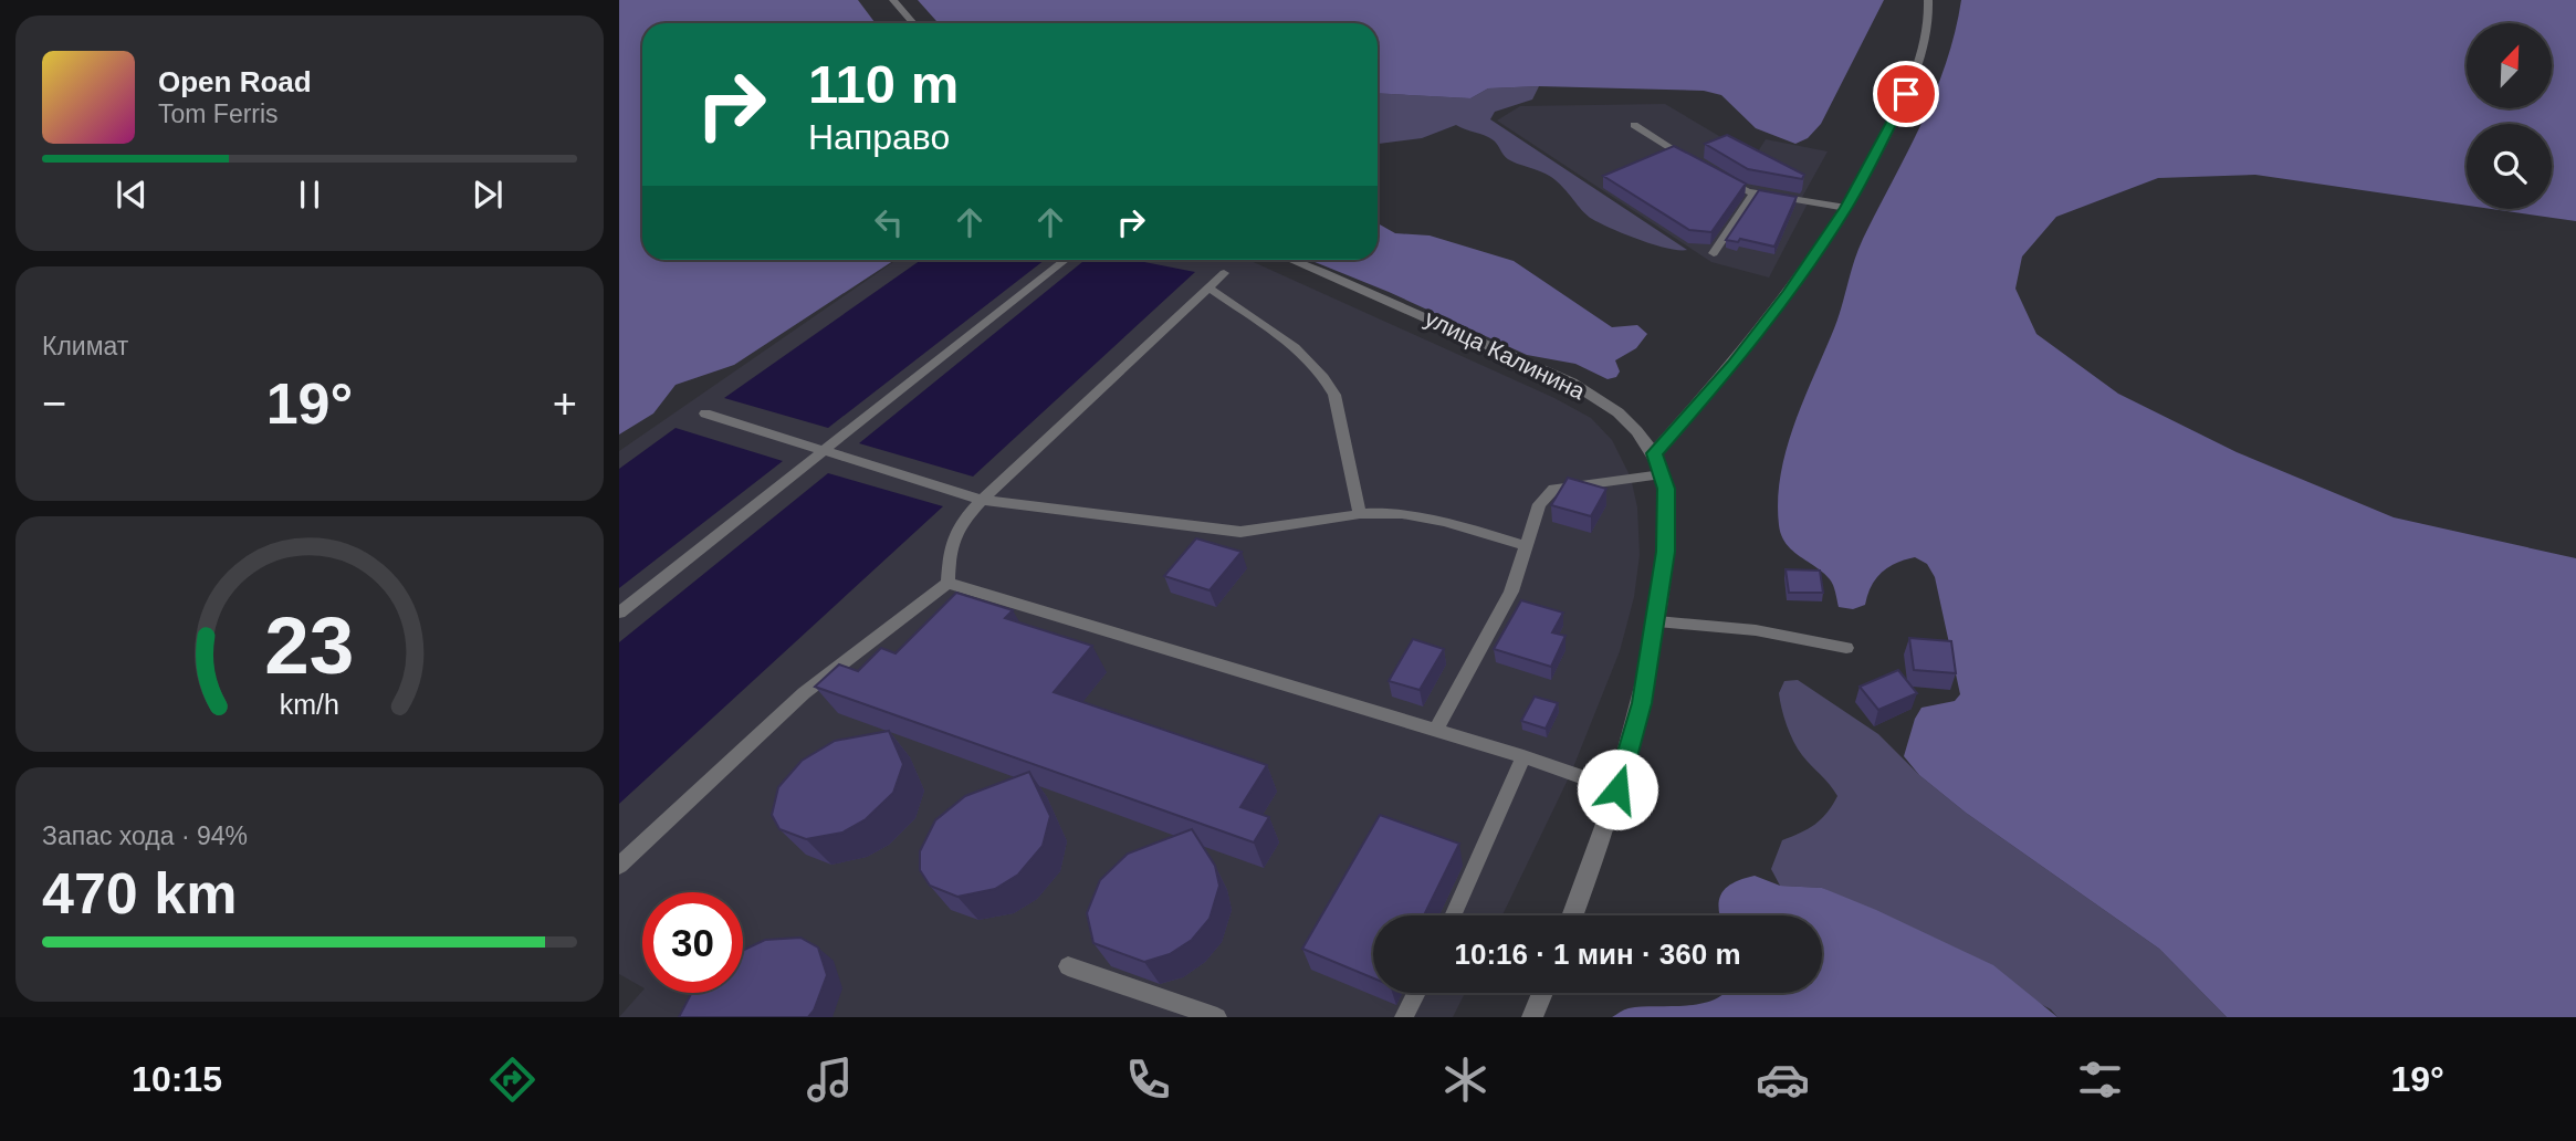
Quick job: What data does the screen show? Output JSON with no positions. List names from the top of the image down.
{
  "streets": {
    "street": ["улица Калинина"]
  },
  "north": "top right",
  "page": {
    "turn": ["110 m", "Направо"],
    "song": ["Open Road", "Tom Ferris"],
    "tile": [
      "Климат",
      ["Запас хода · 94%", "470 km"]
    ],
    "heat": ["−", "19°", "+"],
    "limit": "30",
    "trip": "10:16 · 1 мин · 360 m",
    "tabs": ["10:15", "19°"],
    "gauge": ["23", "km/h"]
  }
}
